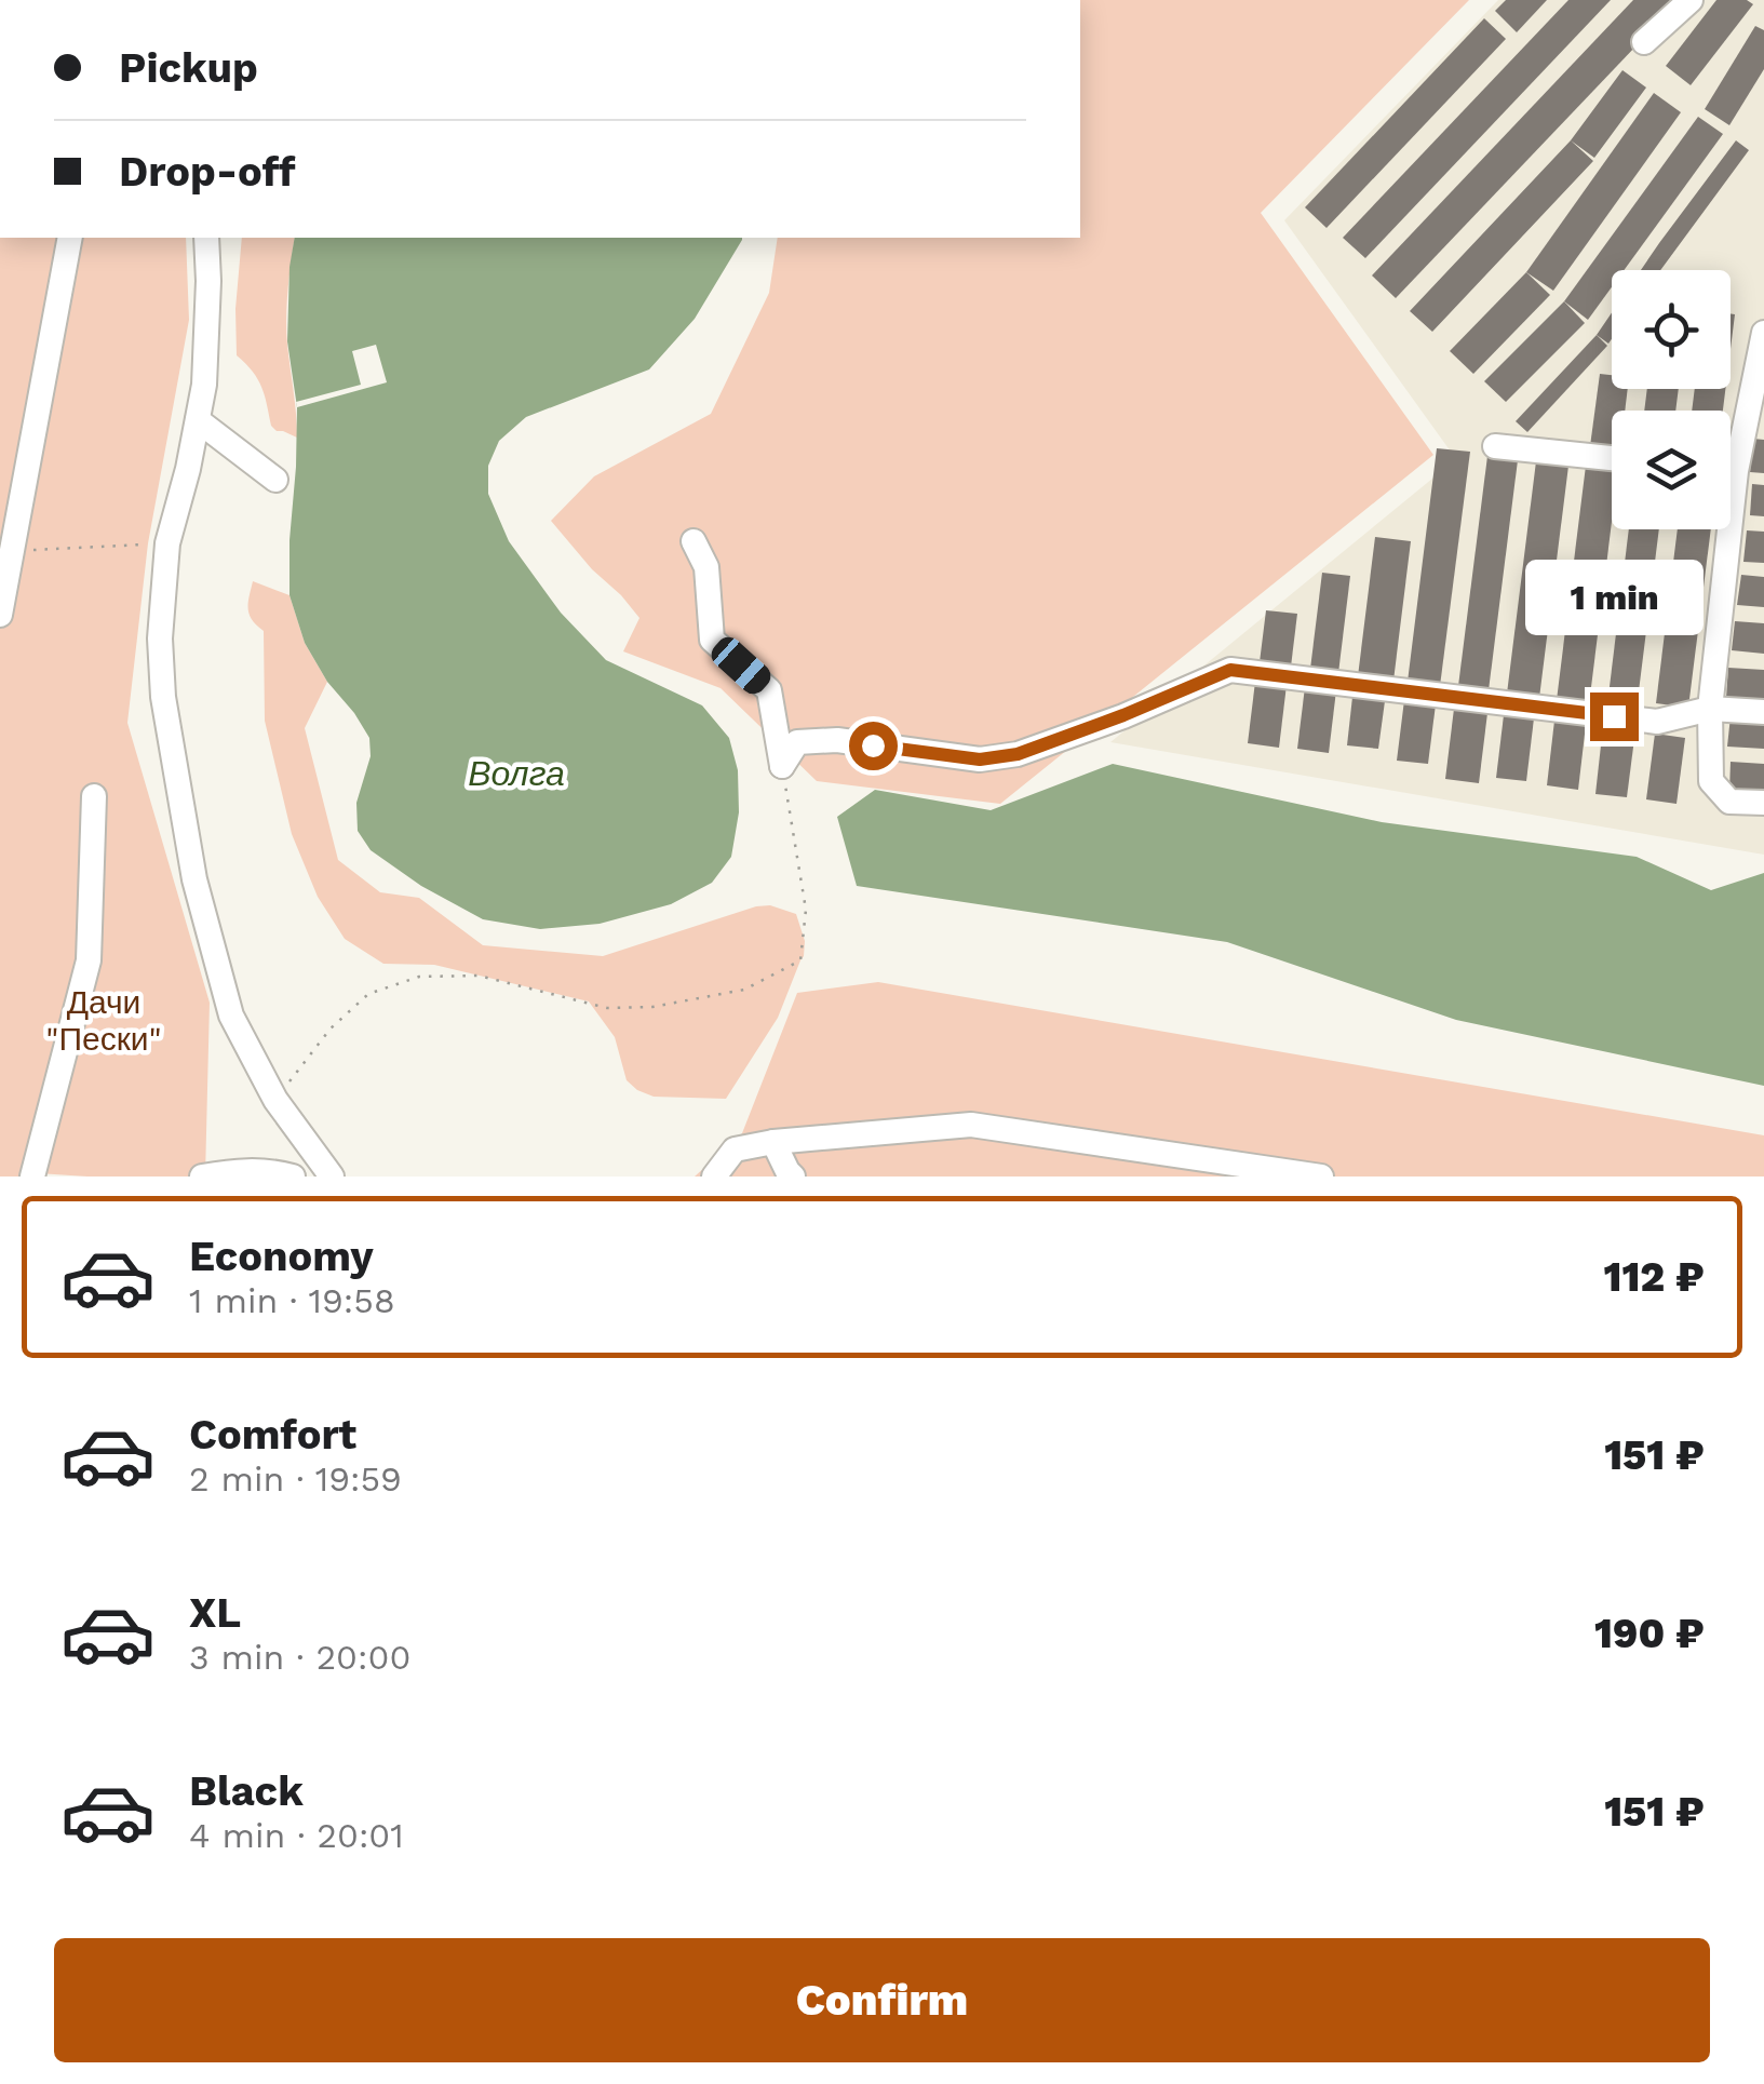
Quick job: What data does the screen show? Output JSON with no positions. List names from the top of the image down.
{
  "water": ["Волга"],
  "parks": ["Дачи \"Пески\""],
  "page": {
    "banner": ["Pickup", "Drop-off"],
    "bubble": "1 min",
    "list": [
      {
        "name": "Economy",
        "note": "1 min · 19:58",
        "value": "112 ₽"
      },
      {
        "name": "Comfort",
        "note": "2 min · 19:59",
        "value": "151 ₽"
      },
      {
        "name": "XL",
        "note": "3 min · 20:00",
        "value": "190 ₽"
      },
      {
        "name": "Black",
        "note": "4 min · 20:01",
        "value": "151 ₽"
      }
    ],
    "buttons": "Confirm"
  }
}
